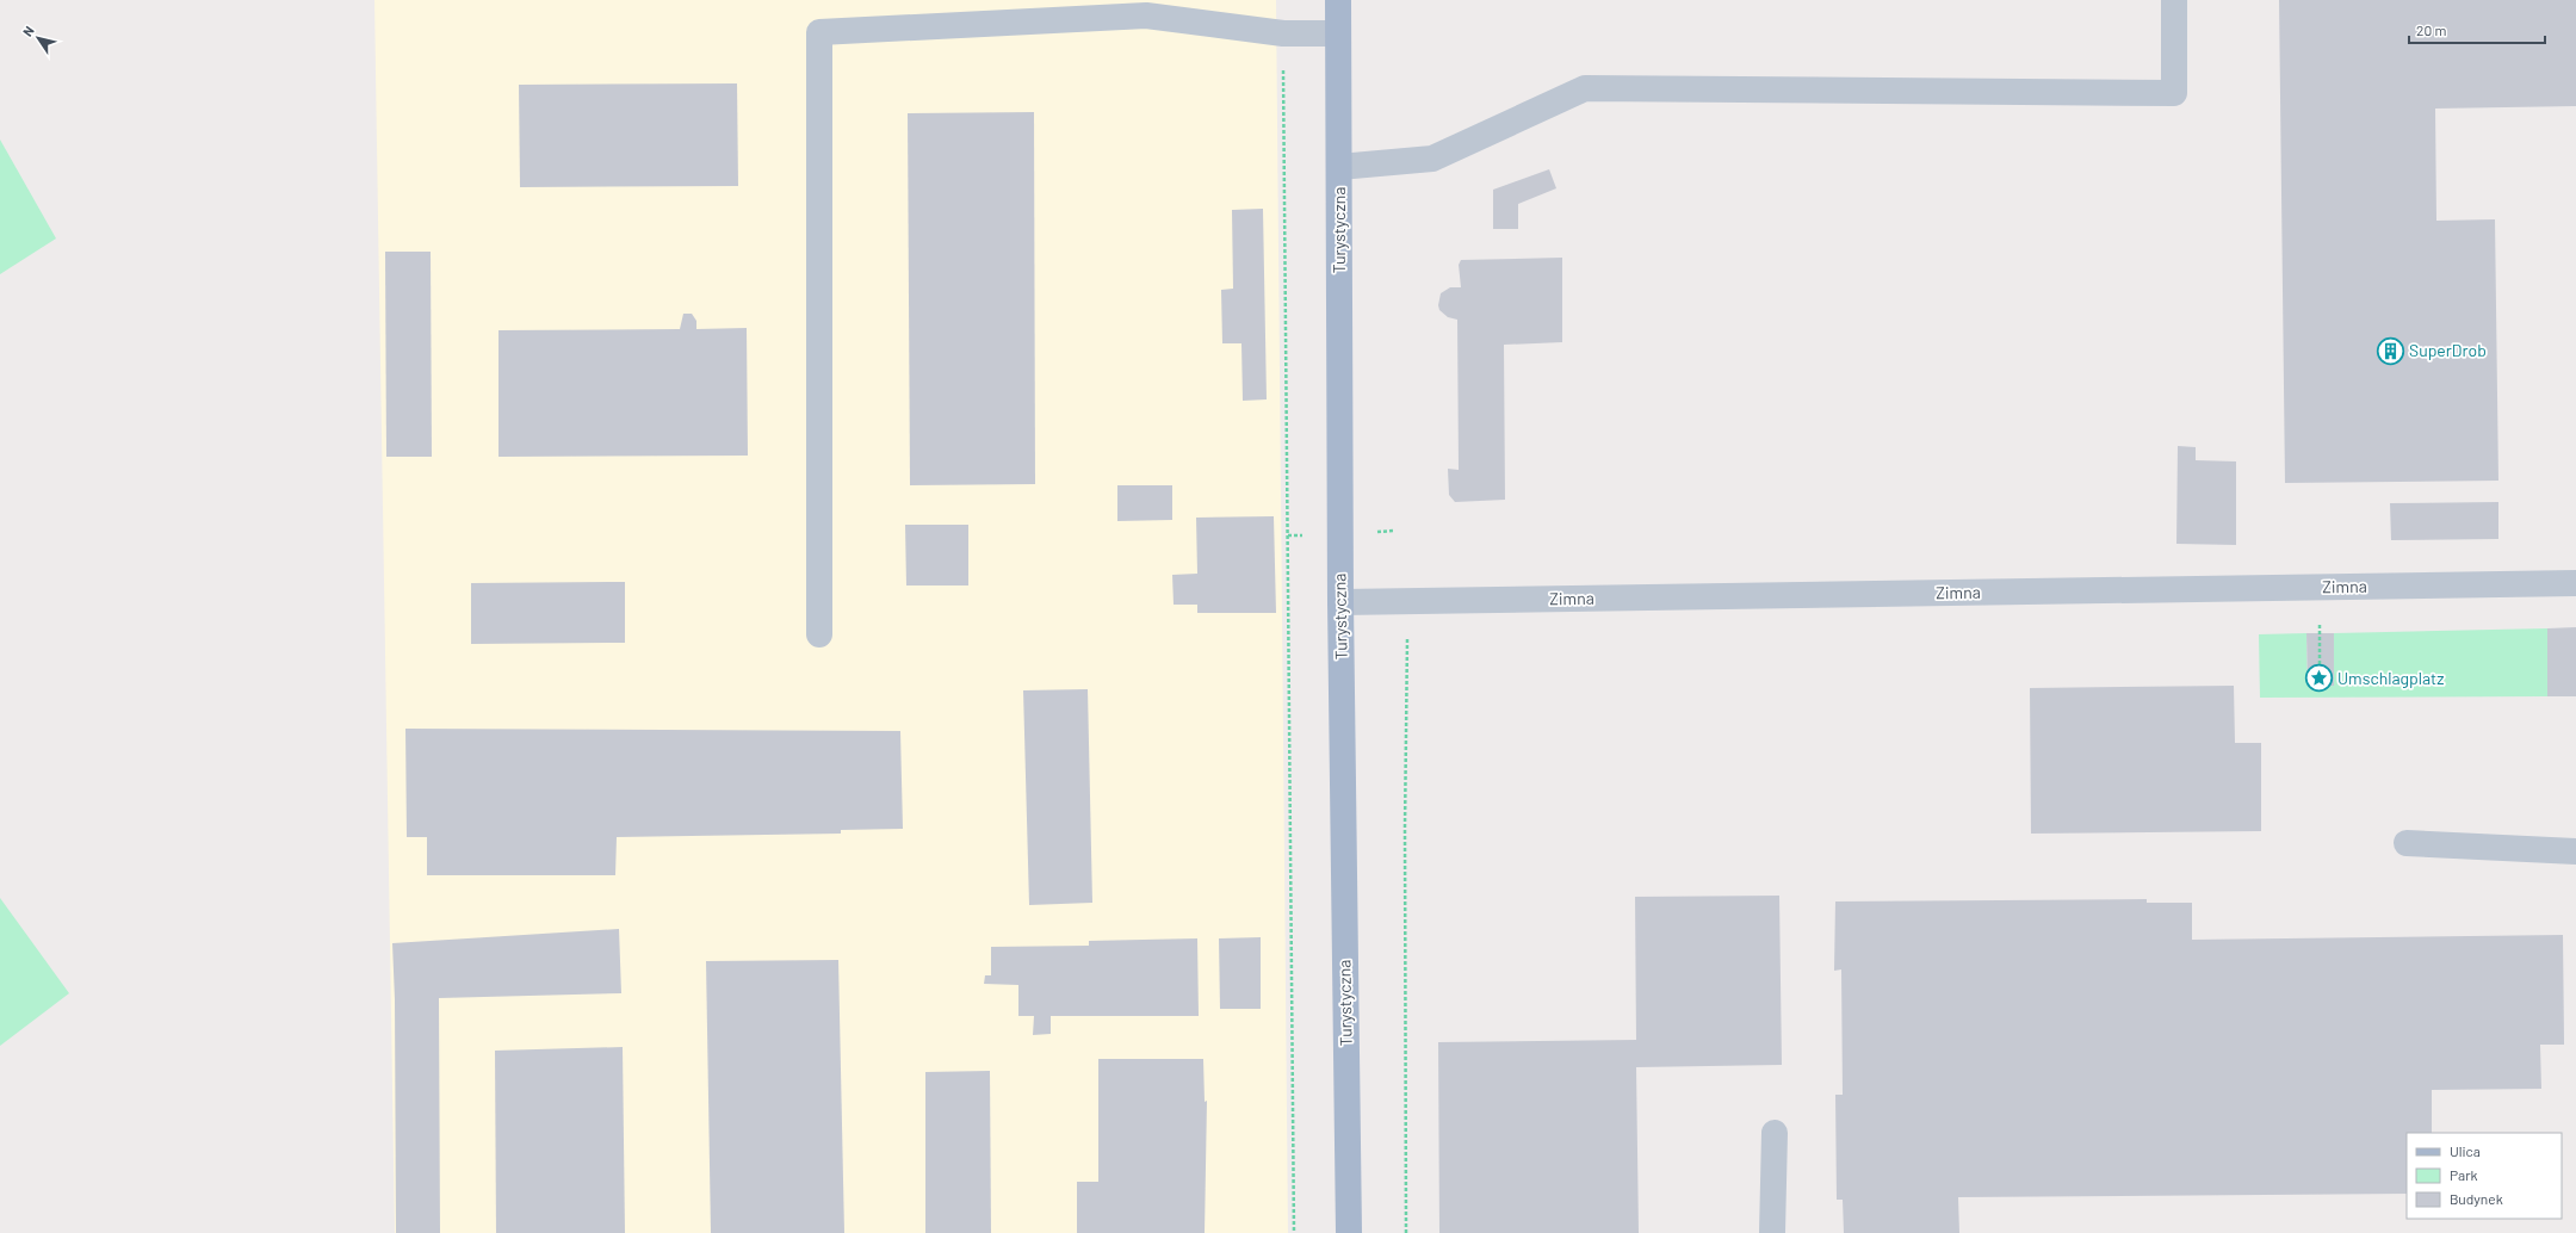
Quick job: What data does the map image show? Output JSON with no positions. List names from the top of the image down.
{
  "streets": {
    "main road": ["Turystyczna"],
    "street": ["Zimna"]
  },
  "crossings": [
    ["Turystyczna", "Zimna"]
  ],
  "places": {
    "building": ["SuperDrob"],
    "place": ["Umschlagplatz"]
  },
  "legend": ["Ulica", "Park", "Budynek"],
  "scale_bar": "20 m",
  "north": "top left"
}
